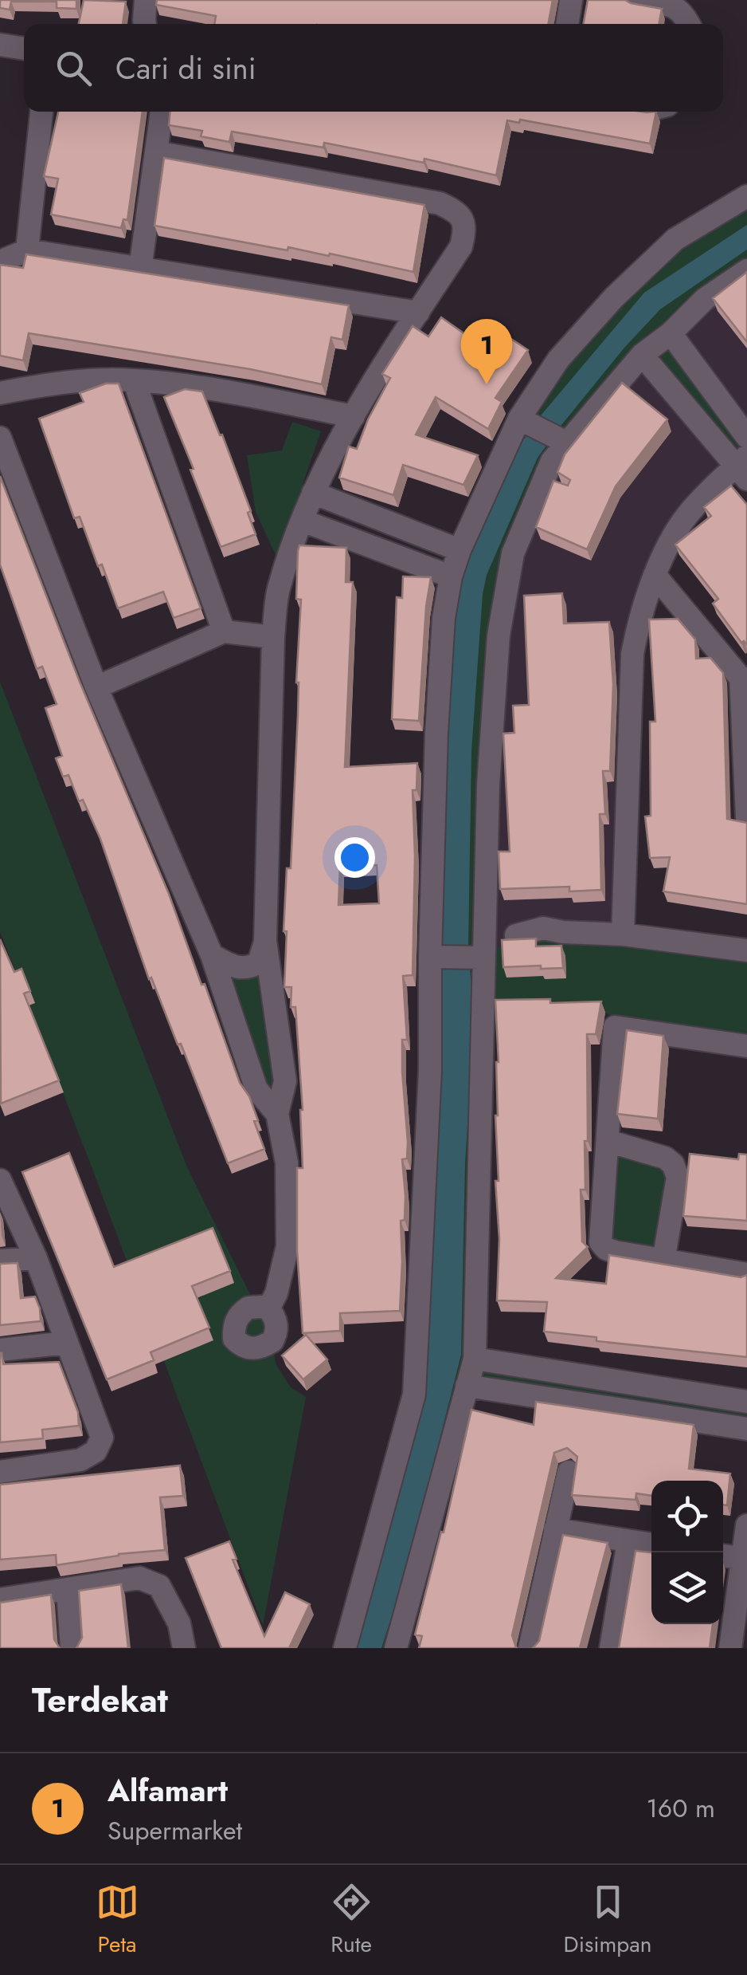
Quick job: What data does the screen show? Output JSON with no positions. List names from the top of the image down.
{
  "page": {
    "search": "Cari di sini",
    "pins": "1",
    "heading": "Terdekat",
    "list": [
      {
        "mark": "1",
        "name": "Alfamart",
        "note": "Supermarket",
        "value": "160 m"
      }
    ],
    "nav": ["Peta", "Rute", "Disimpan"]
  }
}
